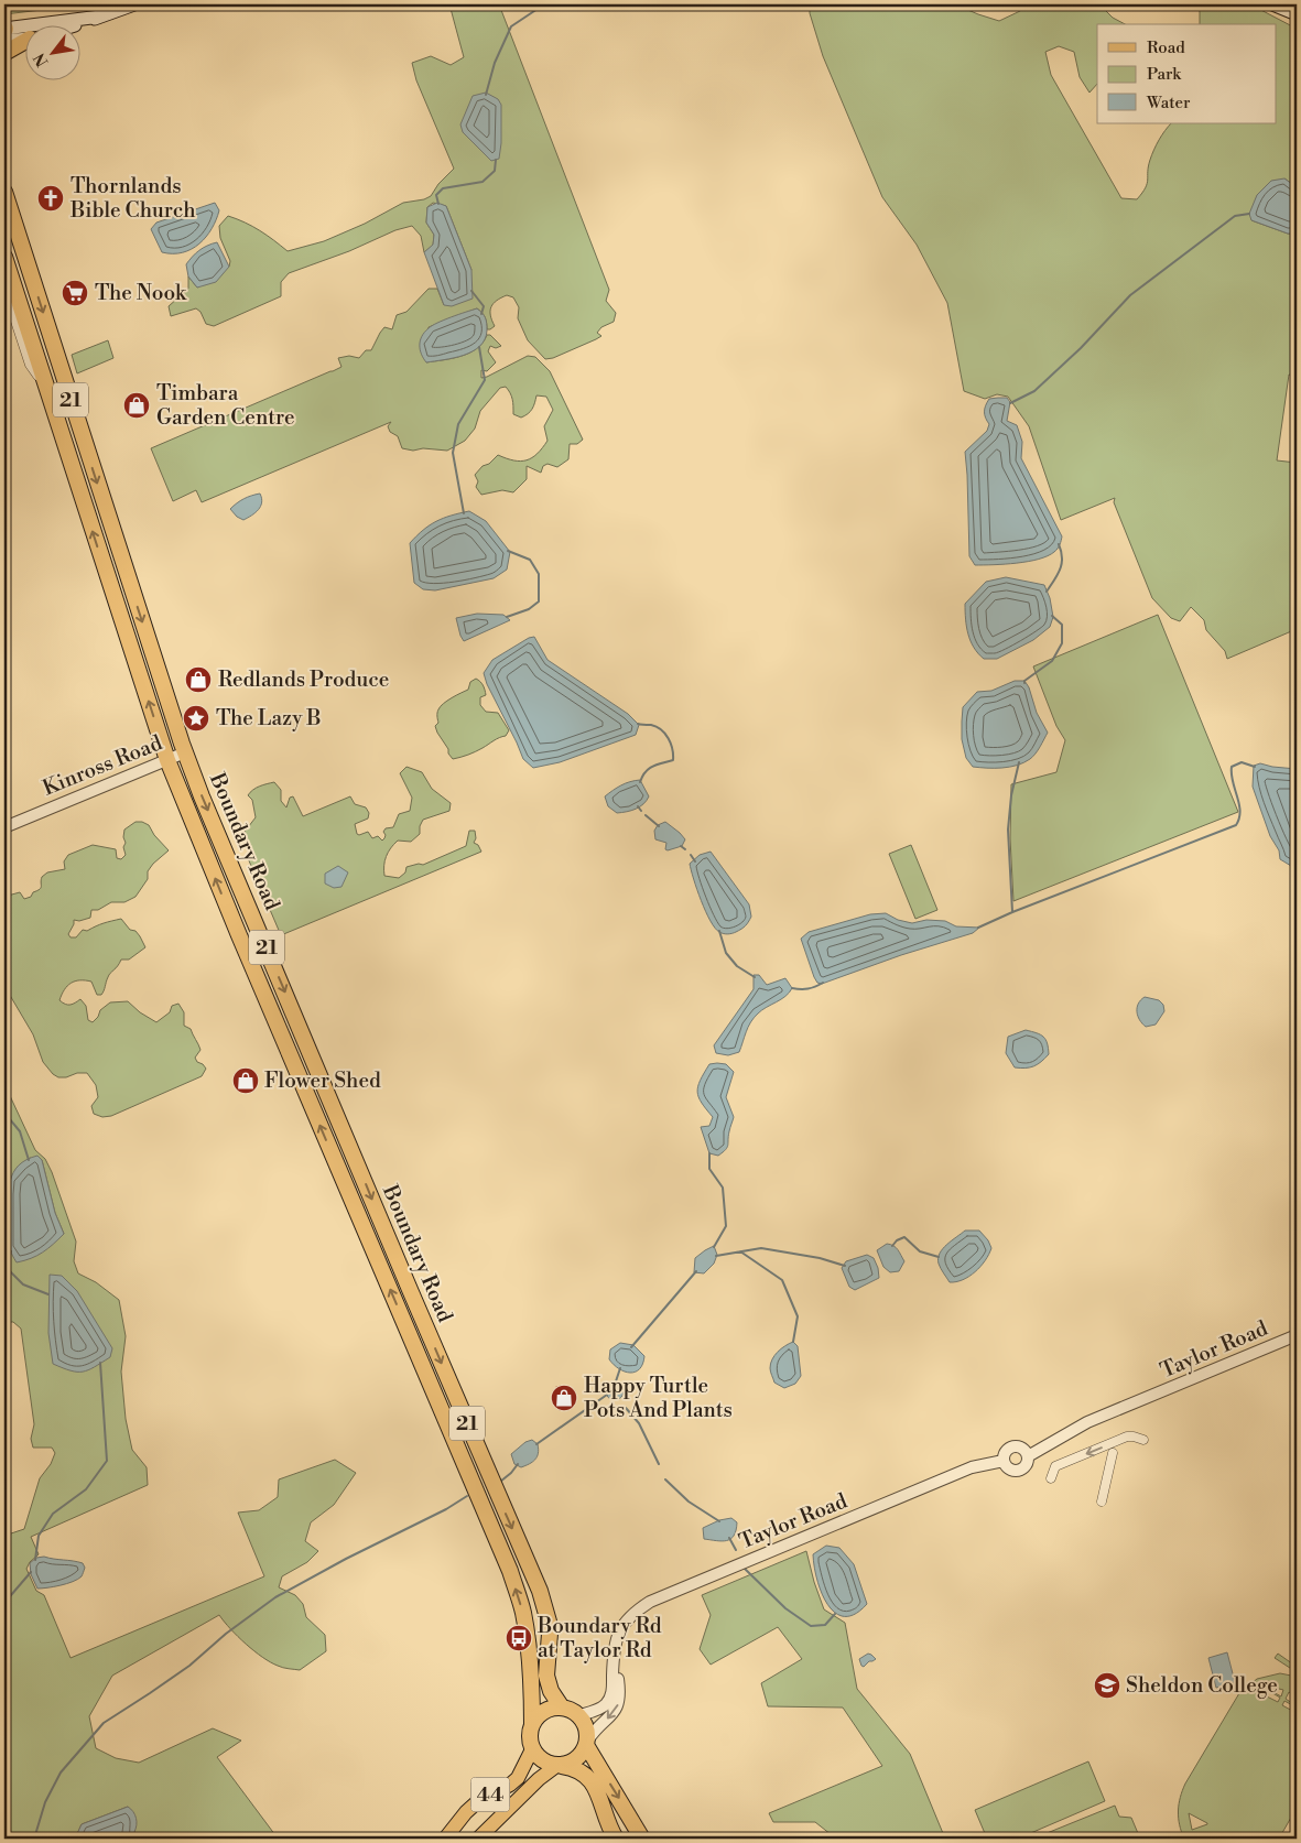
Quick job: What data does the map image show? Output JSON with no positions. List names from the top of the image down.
{
  "streets": {
    "highway": ["21", "Boundary Road"],
    "main road": ["44"],
    "street": ["Kinross Road", "Taylor Road"]
  },
  "crossings": [
    ["21", "Boundary Road"],
    ["21", "Taylor Road"],
    ["21", "44"],
    ["Kinross Road", "Boundary Road"],
    ["Boundary Road", "Taylor Road"],
    ["Boundary Road", "44"],
    ["Taylor Road", "44"]
  ],
  "places": {
    "church": ["Thornlands Bible Church"],
    "supermarket": ["The Nook"],
    "shop": [
      "Timbara Garden Centre",
      "Redlands Produce",
      "Flower Shed",
      "Happy Turtle Pots And Plants"
    ],
    "place": ["The Lazy B"],
    "bus stop": ["Boundary Rd at Taylor Rd"],
    "school or university": ["Sheldon College"]
  },
  "legend": ["Road", "Park", "Water"],
  "north": "bottom left"
}
